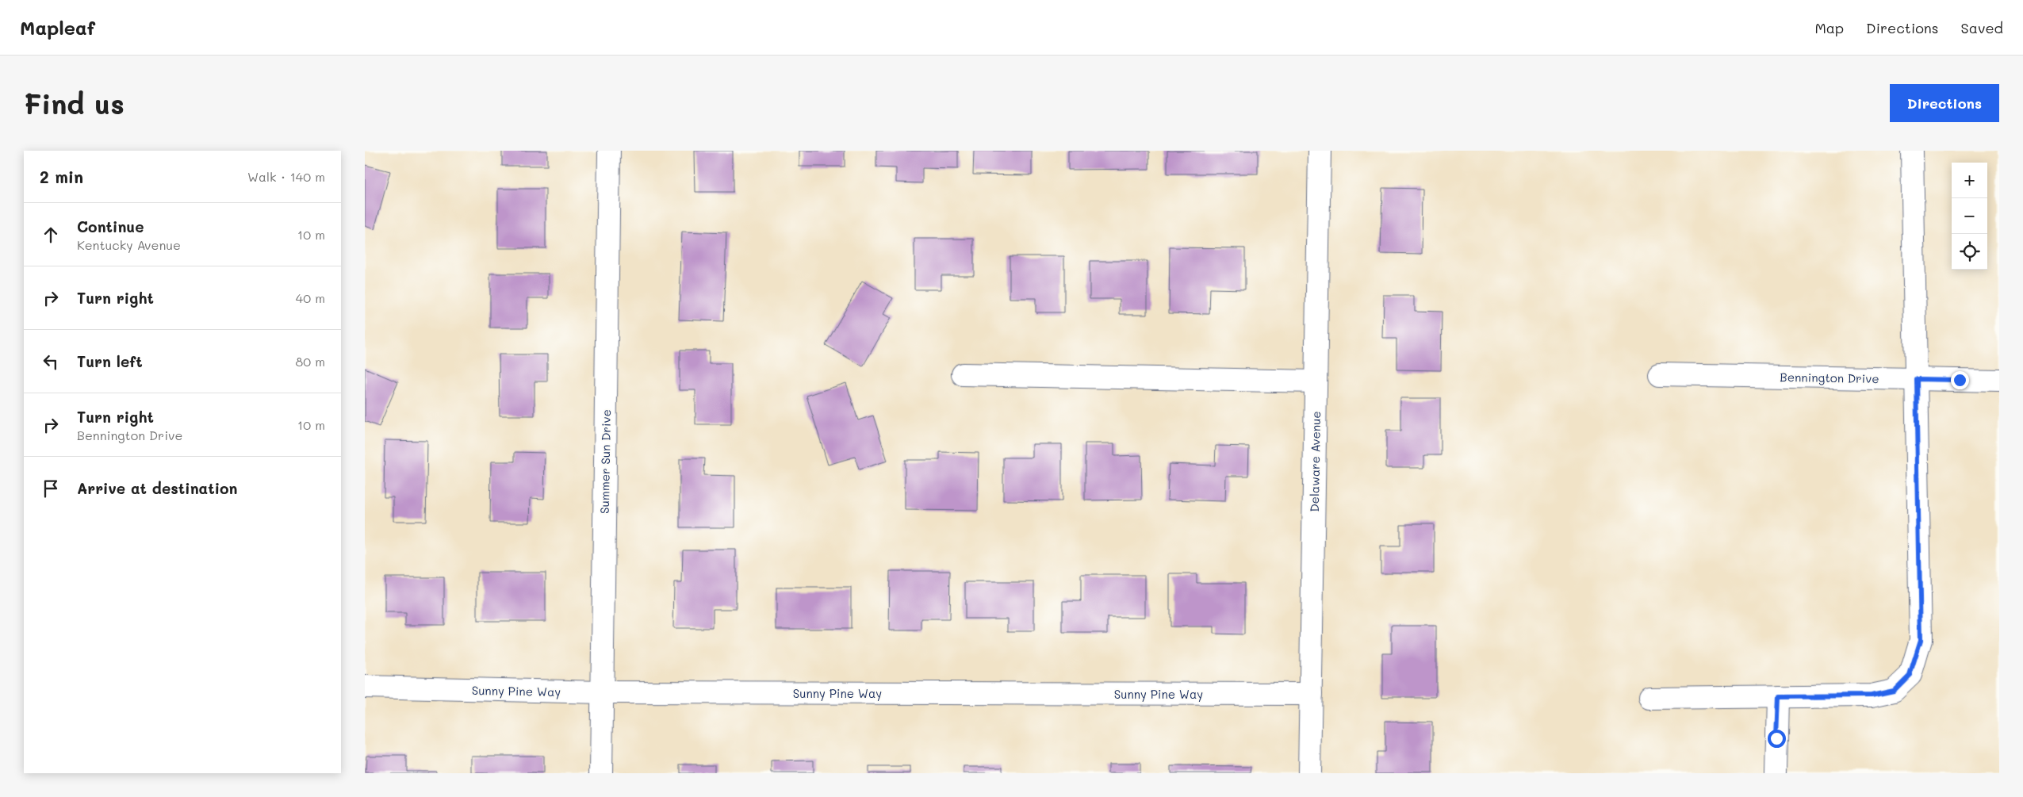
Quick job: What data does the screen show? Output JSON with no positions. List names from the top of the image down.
{
  "streets": {
    "street": [
      "Bennington Drive",
      "Summer Sun Drive",
      "Delaware Avenue",
      "Sunny Pine Way"
    ]
  },
  "crossings": [
    ["Summer Sun Drive", "Sunny Pine Way"],
    ["Delaware Avenue", "Sunny Pine Way"]
  ],
  "page": {
    "header": "Mapleaf",
    "nav": ["Map", "Directions", "Saved"],
    "buttons": "Directions",
    "title": "Find us",
    "heading": ["2 min", "Walk · 140 m"],
    "map_buttons": ["+", "−"],
    "list": [
      ["Continue", "Kentucky Avenue", "10 m"],
      ["Turn right", "40 m"],
      ["Turn left", "80 m"],
      ["Turn right", "Bennington Drive", "10 m"],
      "Arrive at destination"
    ]
  }
}
